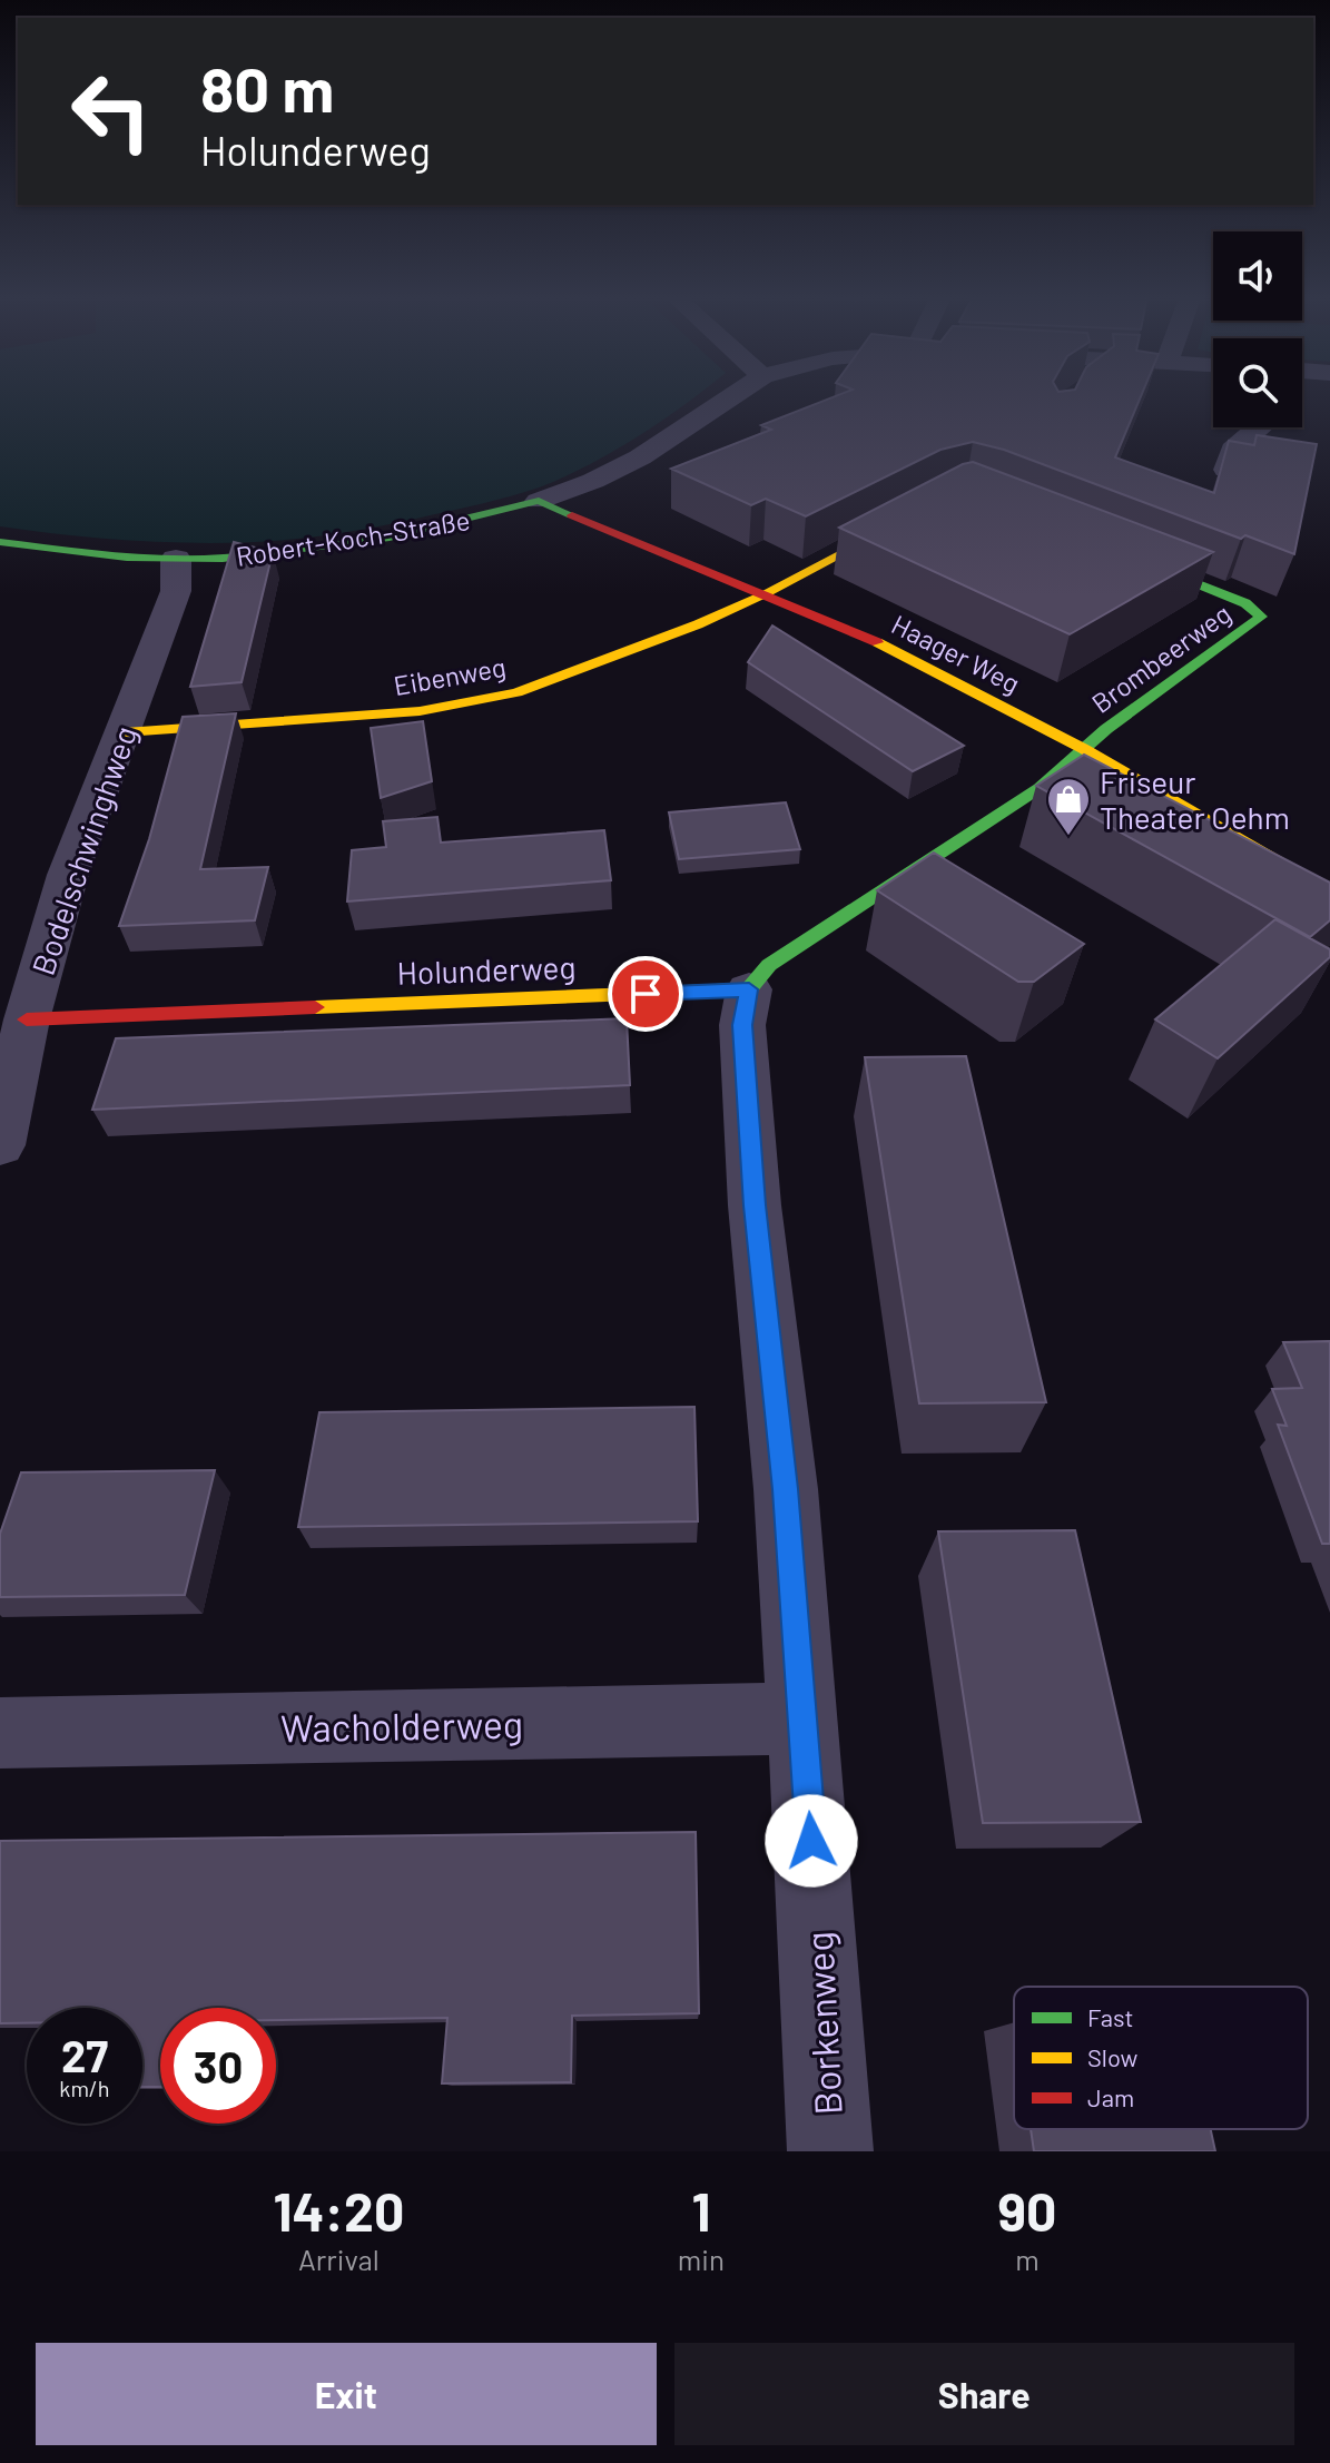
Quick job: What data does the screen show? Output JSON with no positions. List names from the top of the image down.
{
  "streets": {
    "street": [
      "Robert-Koch-Straße",
      "Haager Weg",
      "Brombeerweg",
      "Eibenweg",
      "Bodelschwinghweg",
      "Holunderweg",
      "Wacholderweg",
      "Borkenweg"
    ]
  },
  "crossings": [
    ["Robert-Koch-Straße", "Haager Weg"],
    ["Robert-Koch-Straße", "Bodelschwinghweg"],
    ["Haager Weg", "Brombeerweg"],
    ["Haager Weg", "Eibenweg"],
    ["Eibenweg", "Bodelschwinghweg"],
    ["Bodelschwinghweg", "Holunderweg"],
    ["Holunderweg", "Borkenweg"],
    ["Wacholderweg", "Borkenweg"]
  ],
  "places": {
    "shop": ["Friseur Theater Oehm"]
  },
  "legend": ["Fast", "Slow", "Jam"],
  "page": {
    "turn": ["80 m", "Holunderweg"],
    "speed": "27 km/h",
    "limit": "30",
    "eta": [
      "14:20",
      "Arrival",
      "1",
      "min",
      "90",
      "m"
    ],
    "buttons": ["Exit", "Share"]
  }
}
